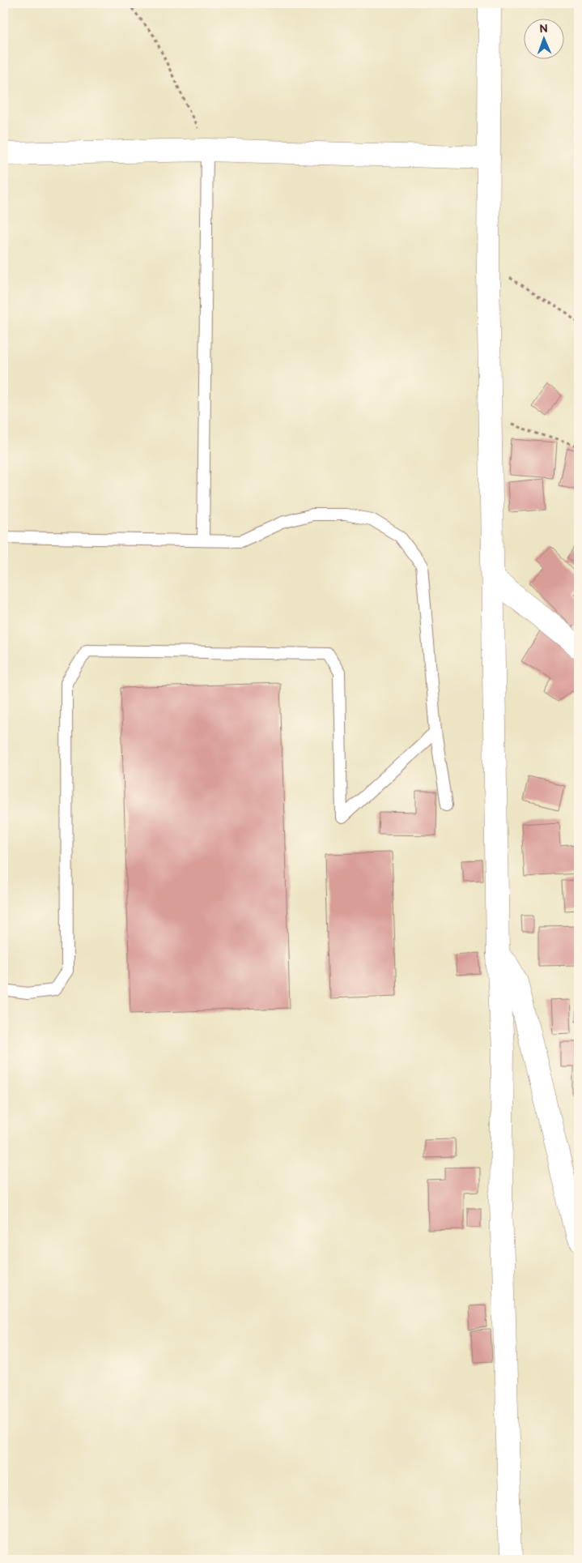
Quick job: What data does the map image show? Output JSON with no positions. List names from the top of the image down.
{
  "north": "top"
}
